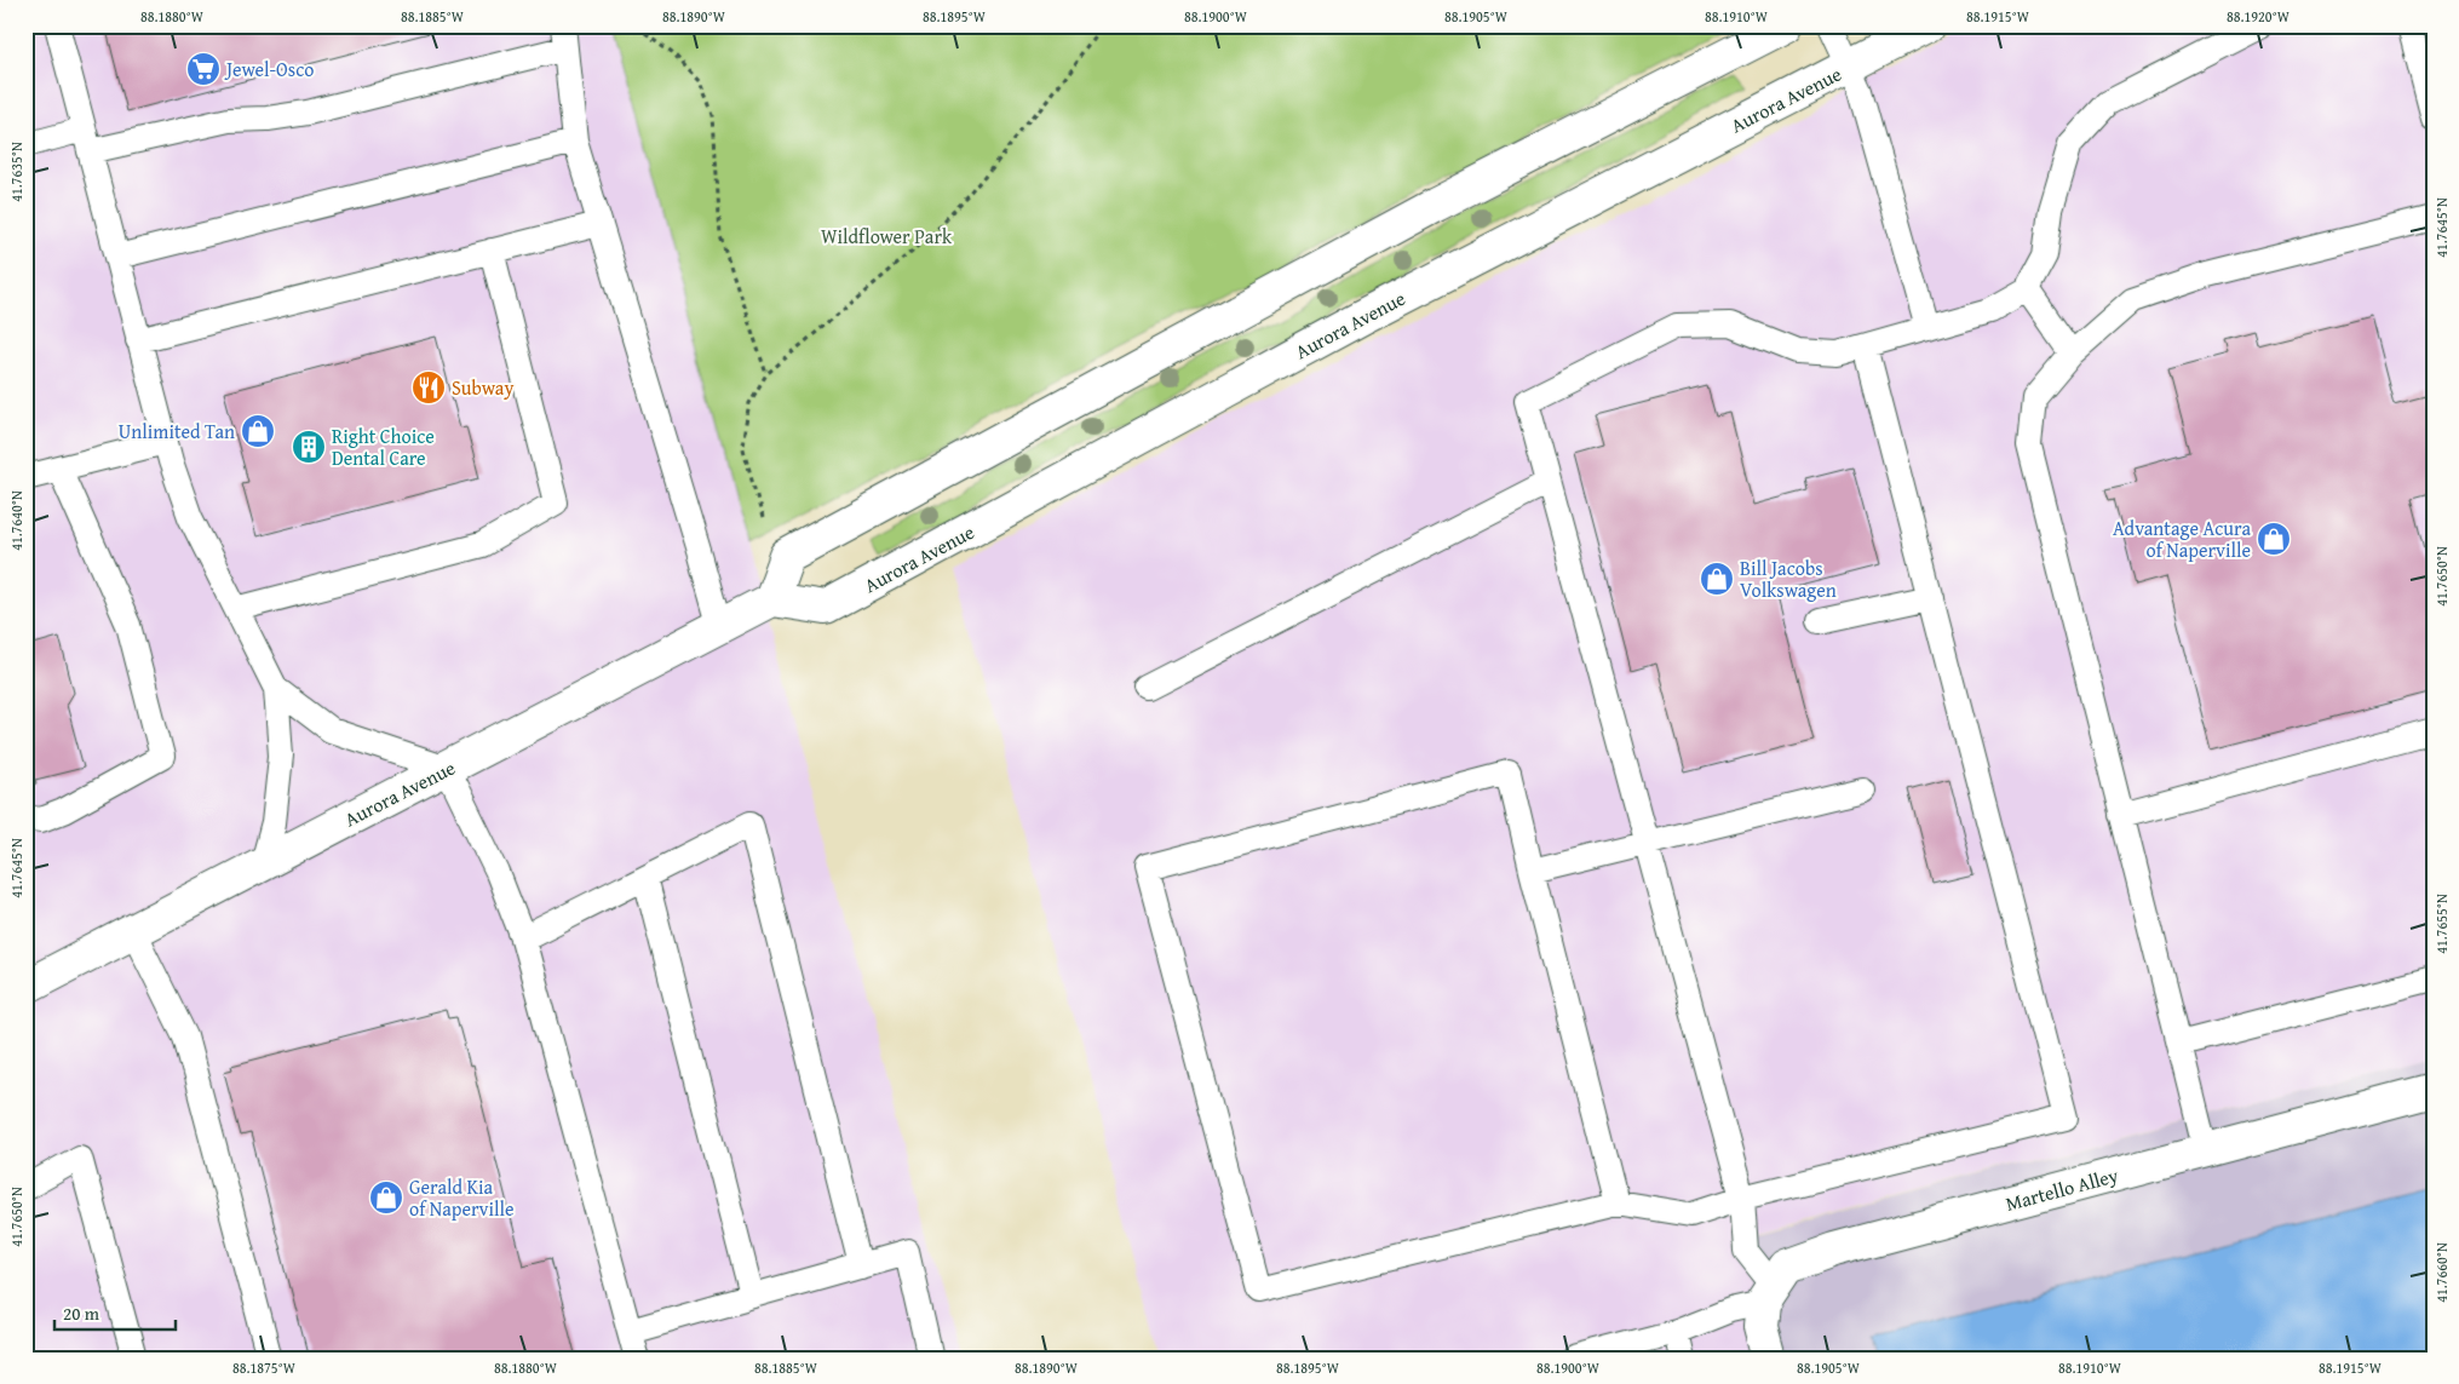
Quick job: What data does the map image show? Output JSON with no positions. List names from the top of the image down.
{
  "streets": {
    "main road": ["Aurora Avenue", "Martello Alley"]
  },
  "parks": ["Wildflower Park"],
  "places": {
    "supermarket": ["Jewel-Osco"],
    "restaurant": ["Subway"],
    "shop": [
      "Unlimited Tan",
      "Advantage Acura of Naperville",
      "Bill Jacobs Volkswagen",
      "Gerald Kia of Naperville"
    ],
    "building": ["Right Choice Dental Care"]
  },
  "scale_bar": "20 m",
  "coordinates": [
    "88.1880°W",
    "88.1885°W",
    "88.1890°W",
    "88.1895°W",
    "88.1900°W",
    "88.1905°W",
    "88.1910°W",
    "88.1915°W",
    "88.1920°W",
    "41.7635°N",
    "41.7645°N",
    "41.7640°N",
    "41.7650°N",
    "41.7655°N",
    "41.7660°N",
    "88.1875°W"
  ]
}
